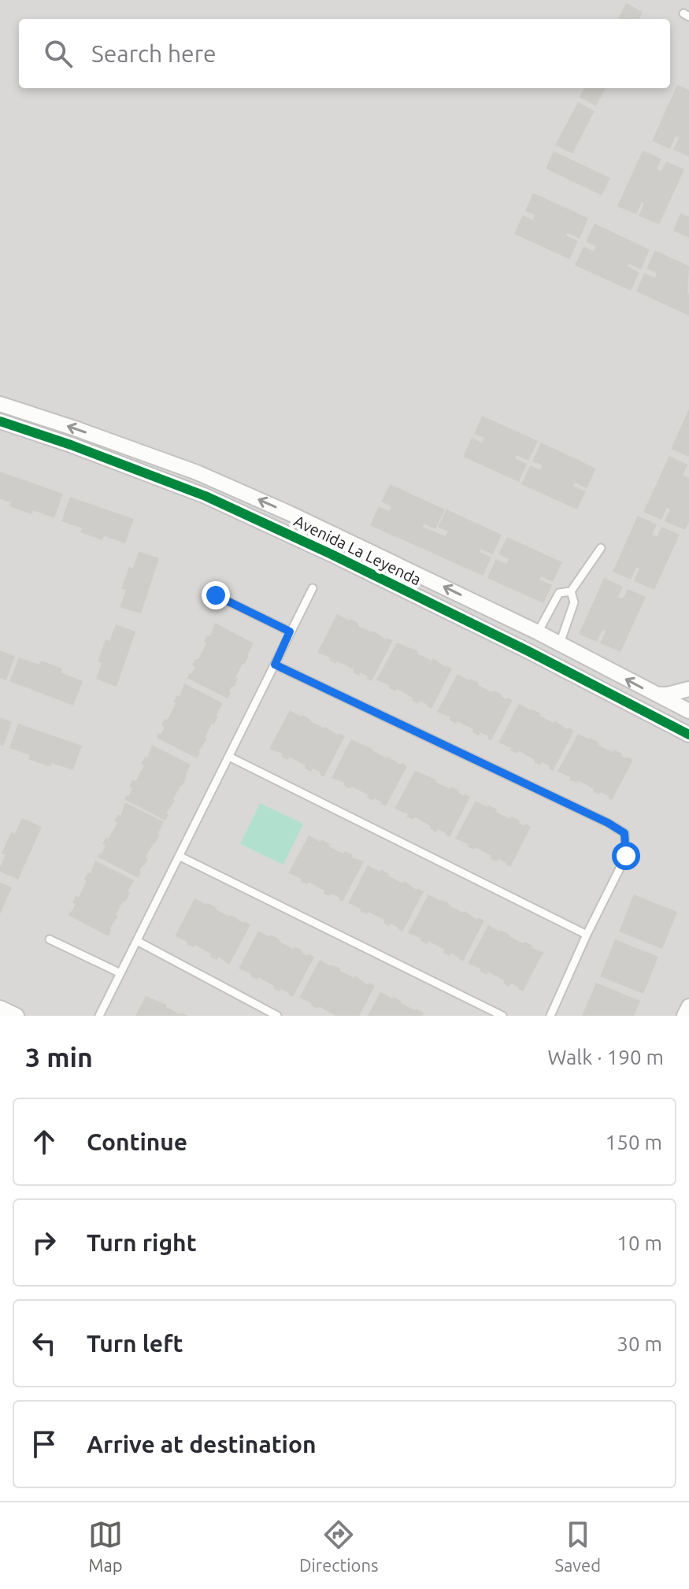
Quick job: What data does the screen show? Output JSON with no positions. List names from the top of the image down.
{
  "streets": {
    "street": ["Avenida La Leyenda"]
  },
  "page": {
    "search": "Search here",
    "heading": ["3 min", "Walk · 190 m"],
    "list": [
      ["Continue", "150 m"],
      ["Turn right", "10 m"],
      ["Turn left", "30 m"],
      "Arrive at destination"
    ],
    "nav": ["Map", "Directions", "Saved"]
  }
}
